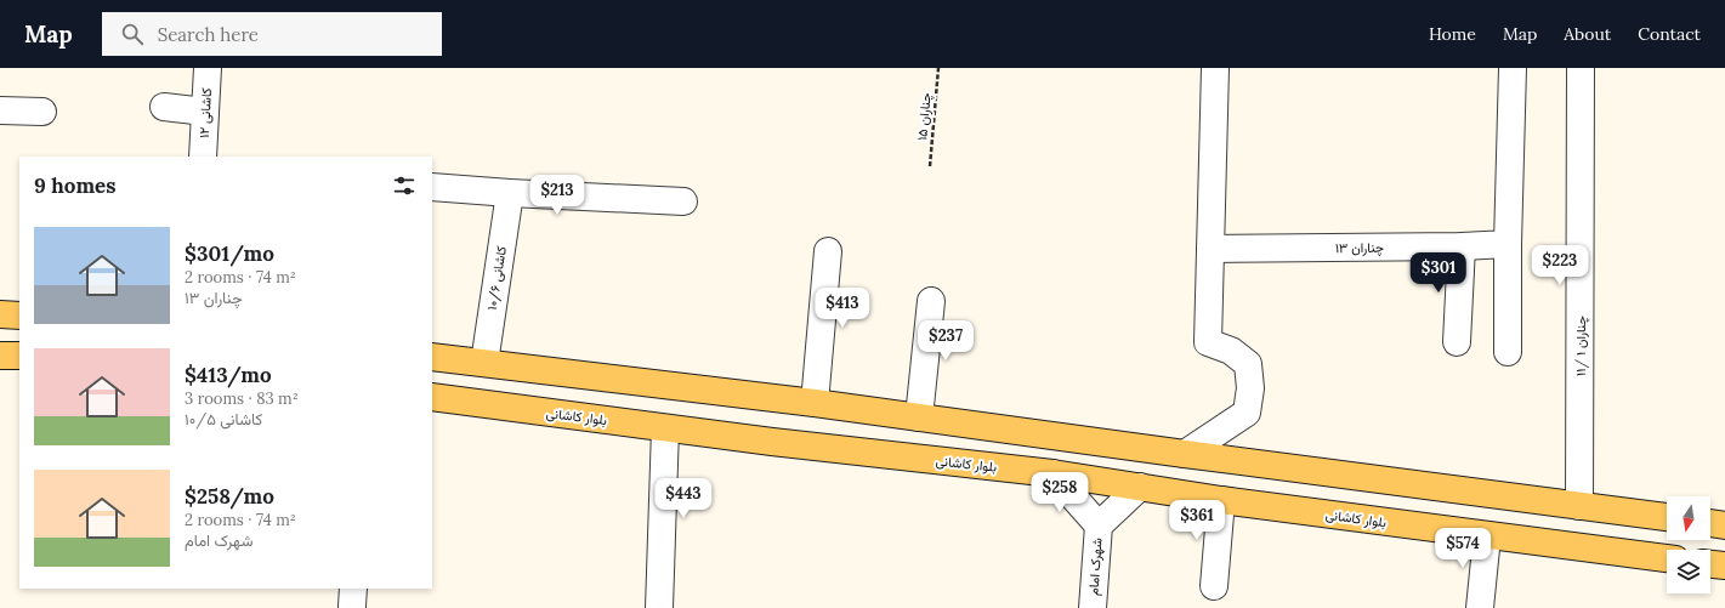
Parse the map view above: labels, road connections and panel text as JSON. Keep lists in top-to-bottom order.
{
  "streets": {
    "main road": ["بلوار کاشانی"],
    "street": [
      "کاشانی ۱۲",
      "چناران ۱۳",
      "۱۰/۶ کاشانی",
      "چناران ۱ /۱۱",
      "شهرک امام"
    ],
    "path": ["چناران ۱۵"]
  },
  "crossings": [
    ["بلوار کاشانی", "شهرک امام"]
  ],
  "north": "bottom",
  "page": {
    "header": "Map",
    "search": "Search here",
    "nav": [
      "Home",
      "Map",
      "About",
      "Contact"
    ],
    "heading": "9 homes",
    "price": [
      "$213",
      "$223",
      "$301",
      "$413",
      "$237",
      "$258",
      "$443",
      "$361",
      "$574"
    ],
    "list": [
      {
        "name": "$301/mo",
        "note": "2 rooms · 74 m² · چناران ۱۳"
      },
      {
        "name": "$413/mo",
        "note": "3 rooms · 83 m² · ۱۰/۵ کاشانی"
      },
      {
        "name": "$258/mo",
        "note": "2 rooms · 74 m² · شهرک امام"
      }
    ]
  }
}
